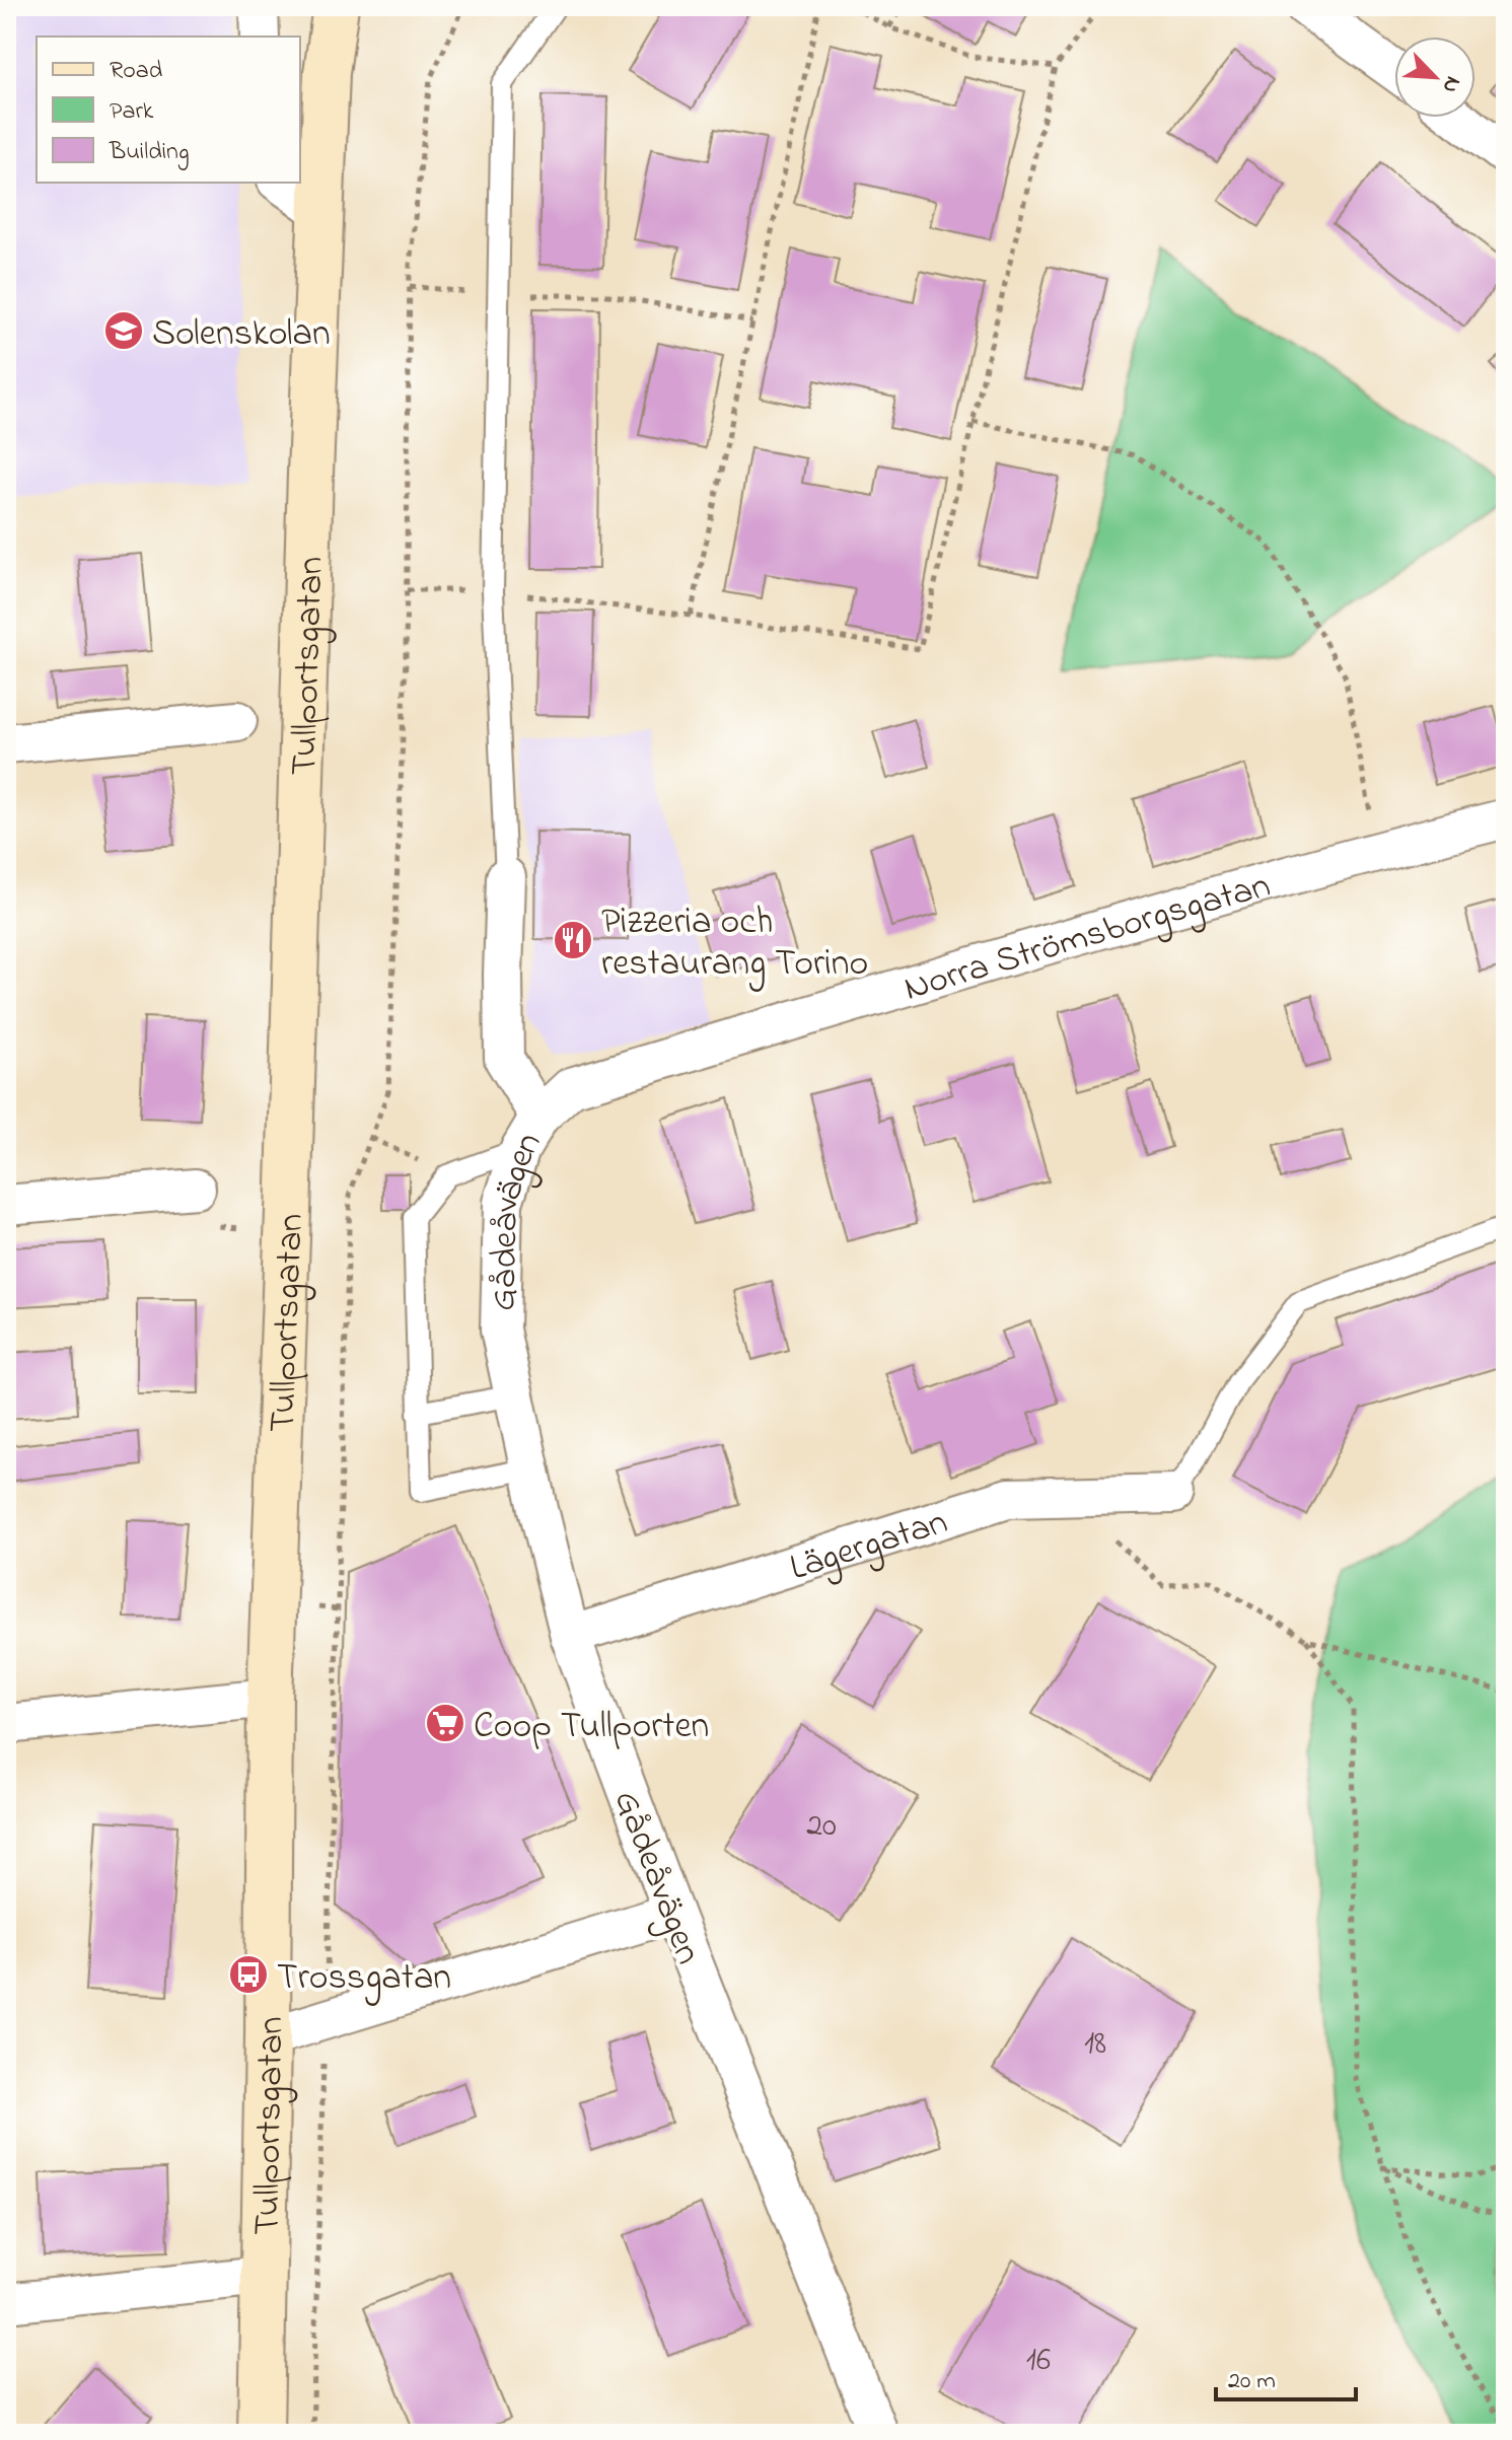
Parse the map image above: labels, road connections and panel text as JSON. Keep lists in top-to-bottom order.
{
  "streets": {
    "main road": ["Tullportsgatan"],
    "street": ["Norra Strömsborgsgatan", "Gådeåvägen", "Lägergatan"]
  },
  "crossings": [
    ["Norra Strömsborgsgatan", "Gådeåvägen"],
    ["Gådeåvägen", "Lägergatan"]
  ],
  "places": {
    "school or university": ["Solenskolan"],
    "restaurant": ["Pizzeria och restaurang Torino"],
    "supermarket": ["Coop Tullporten"],
    "bus stop": ["Trossgatan"]
  },
  "house_numbers": ["20", "18", "16"],
  "legend": ["Road", "Park", "Building"],
  "scale_bar": "20 m",
  "north": "bottom right"
}
